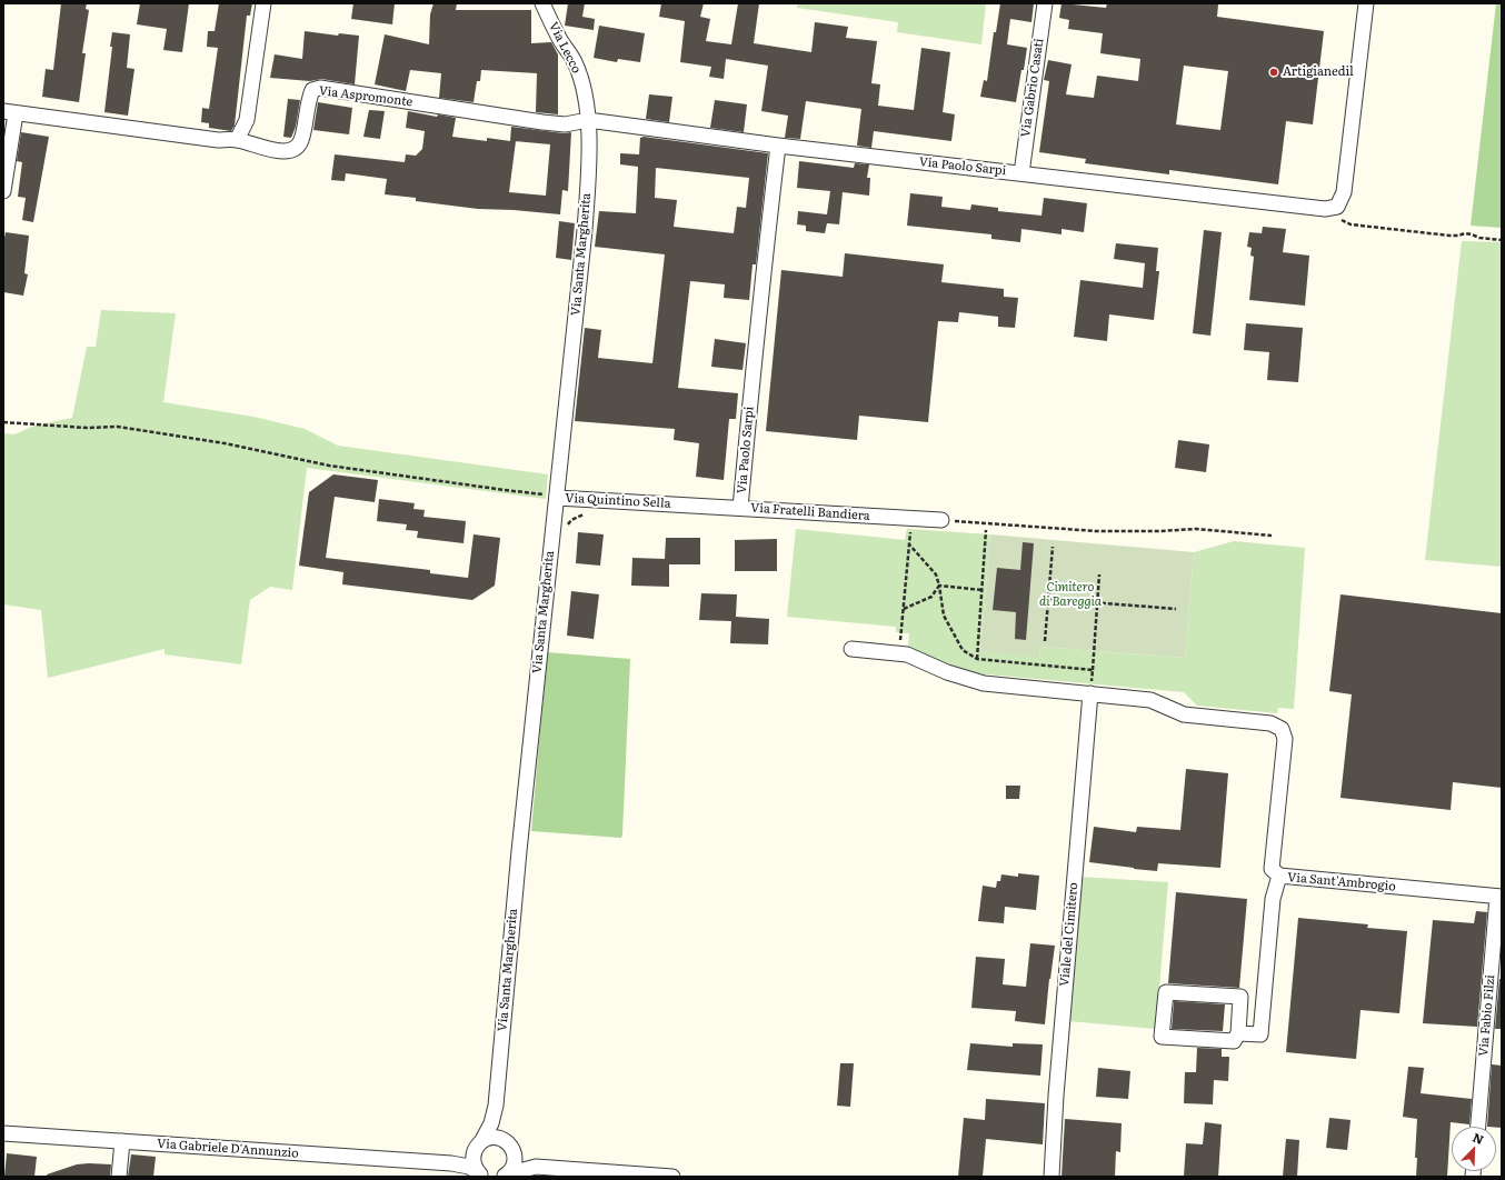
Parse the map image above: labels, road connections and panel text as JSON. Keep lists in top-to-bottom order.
{
  "streets": {
    "street": [
      "Via Lecco",
      "Via Gabrio Casati",
      "Via Aspromonte",
      "Via Paolo Sarpi",
      "Via Santa Margherita",
      "Via Quintino Sella",
      "Via Fratelli Bandiera",
      "Via Sant'Ambrogio",
      "Viale del Cimitero",
      "Via Fabio Filzi",
      "Via Gabriele D'Annunzio"
    ]
  },
  "crossings": [
    ["Via Lecco", "Via Aspromonte"],
    ["Via Lecco", "Via Paolo Sarpi"],
    ["Via Lecco", "Via Santa Margherita"],
    ["Via Gabrio Casati", "Via Paolo Sarpi"],
    ["Via Aspromonte", "Via Paolo Sarpi"],
    ["Via Aspromonte", "Via Santa Margherita"],
    ["Via Paolo Sarpi", "Via Santa Margherita"],
    ["Via Paolo Sarpi", "Via Fratelli Bandiera"],
    ["Via Santa Margherita", "Via Quintino Sella"],
    ["Via Santa Margherita", "Via Gabriele D'Annunzio"],
    ["Via Quintino Sella", "Via Fratelli Bandiera"],
    ["Via Sant'Ambrogio", "Viale del Cimitero"],
    ["Via Sant'Ambrogio", "Via Fabio Filzi"]
  ],
  "parks": ["Cimitero di Bareggia"],
  "places": ["Artigianedil"],
  "north": "top right"
}
